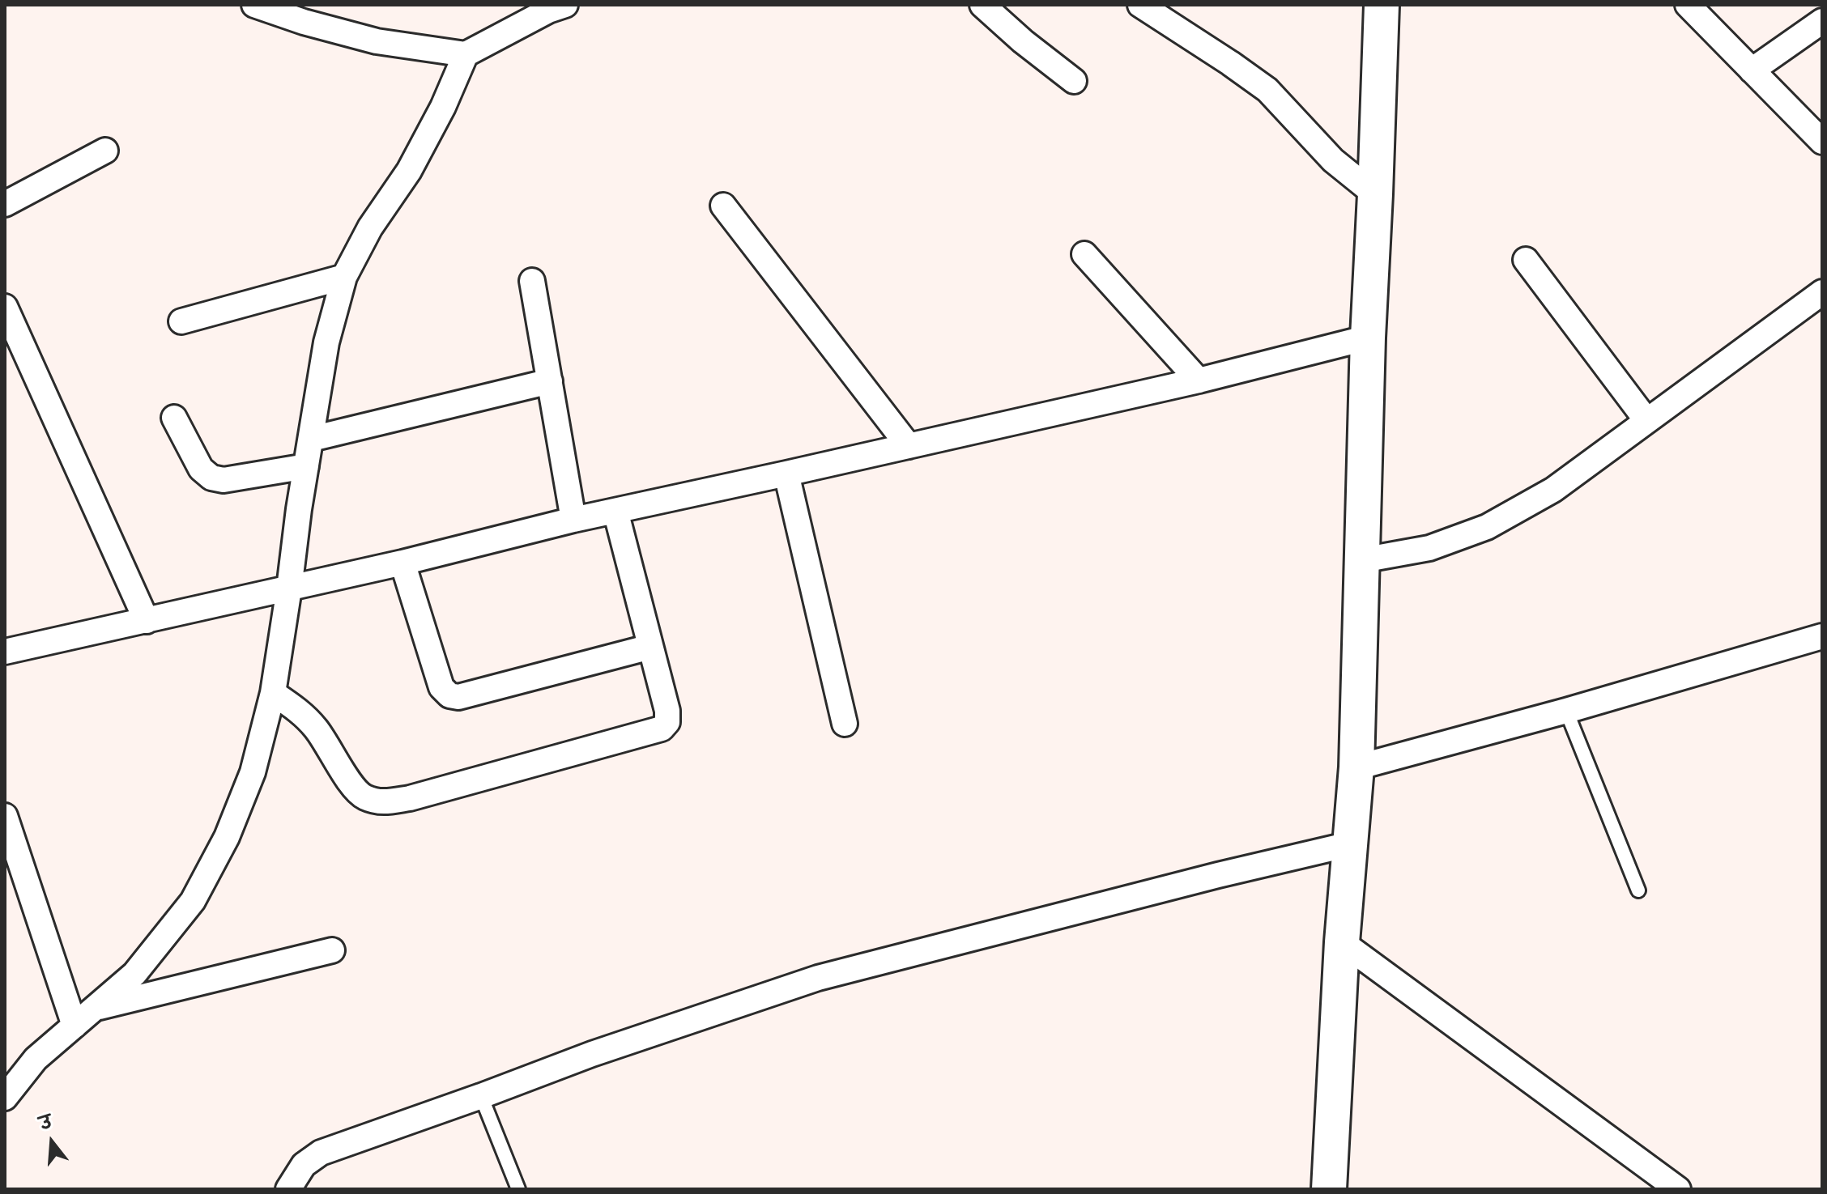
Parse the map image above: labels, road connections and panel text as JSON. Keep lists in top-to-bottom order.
{
  "north": "top"
}
